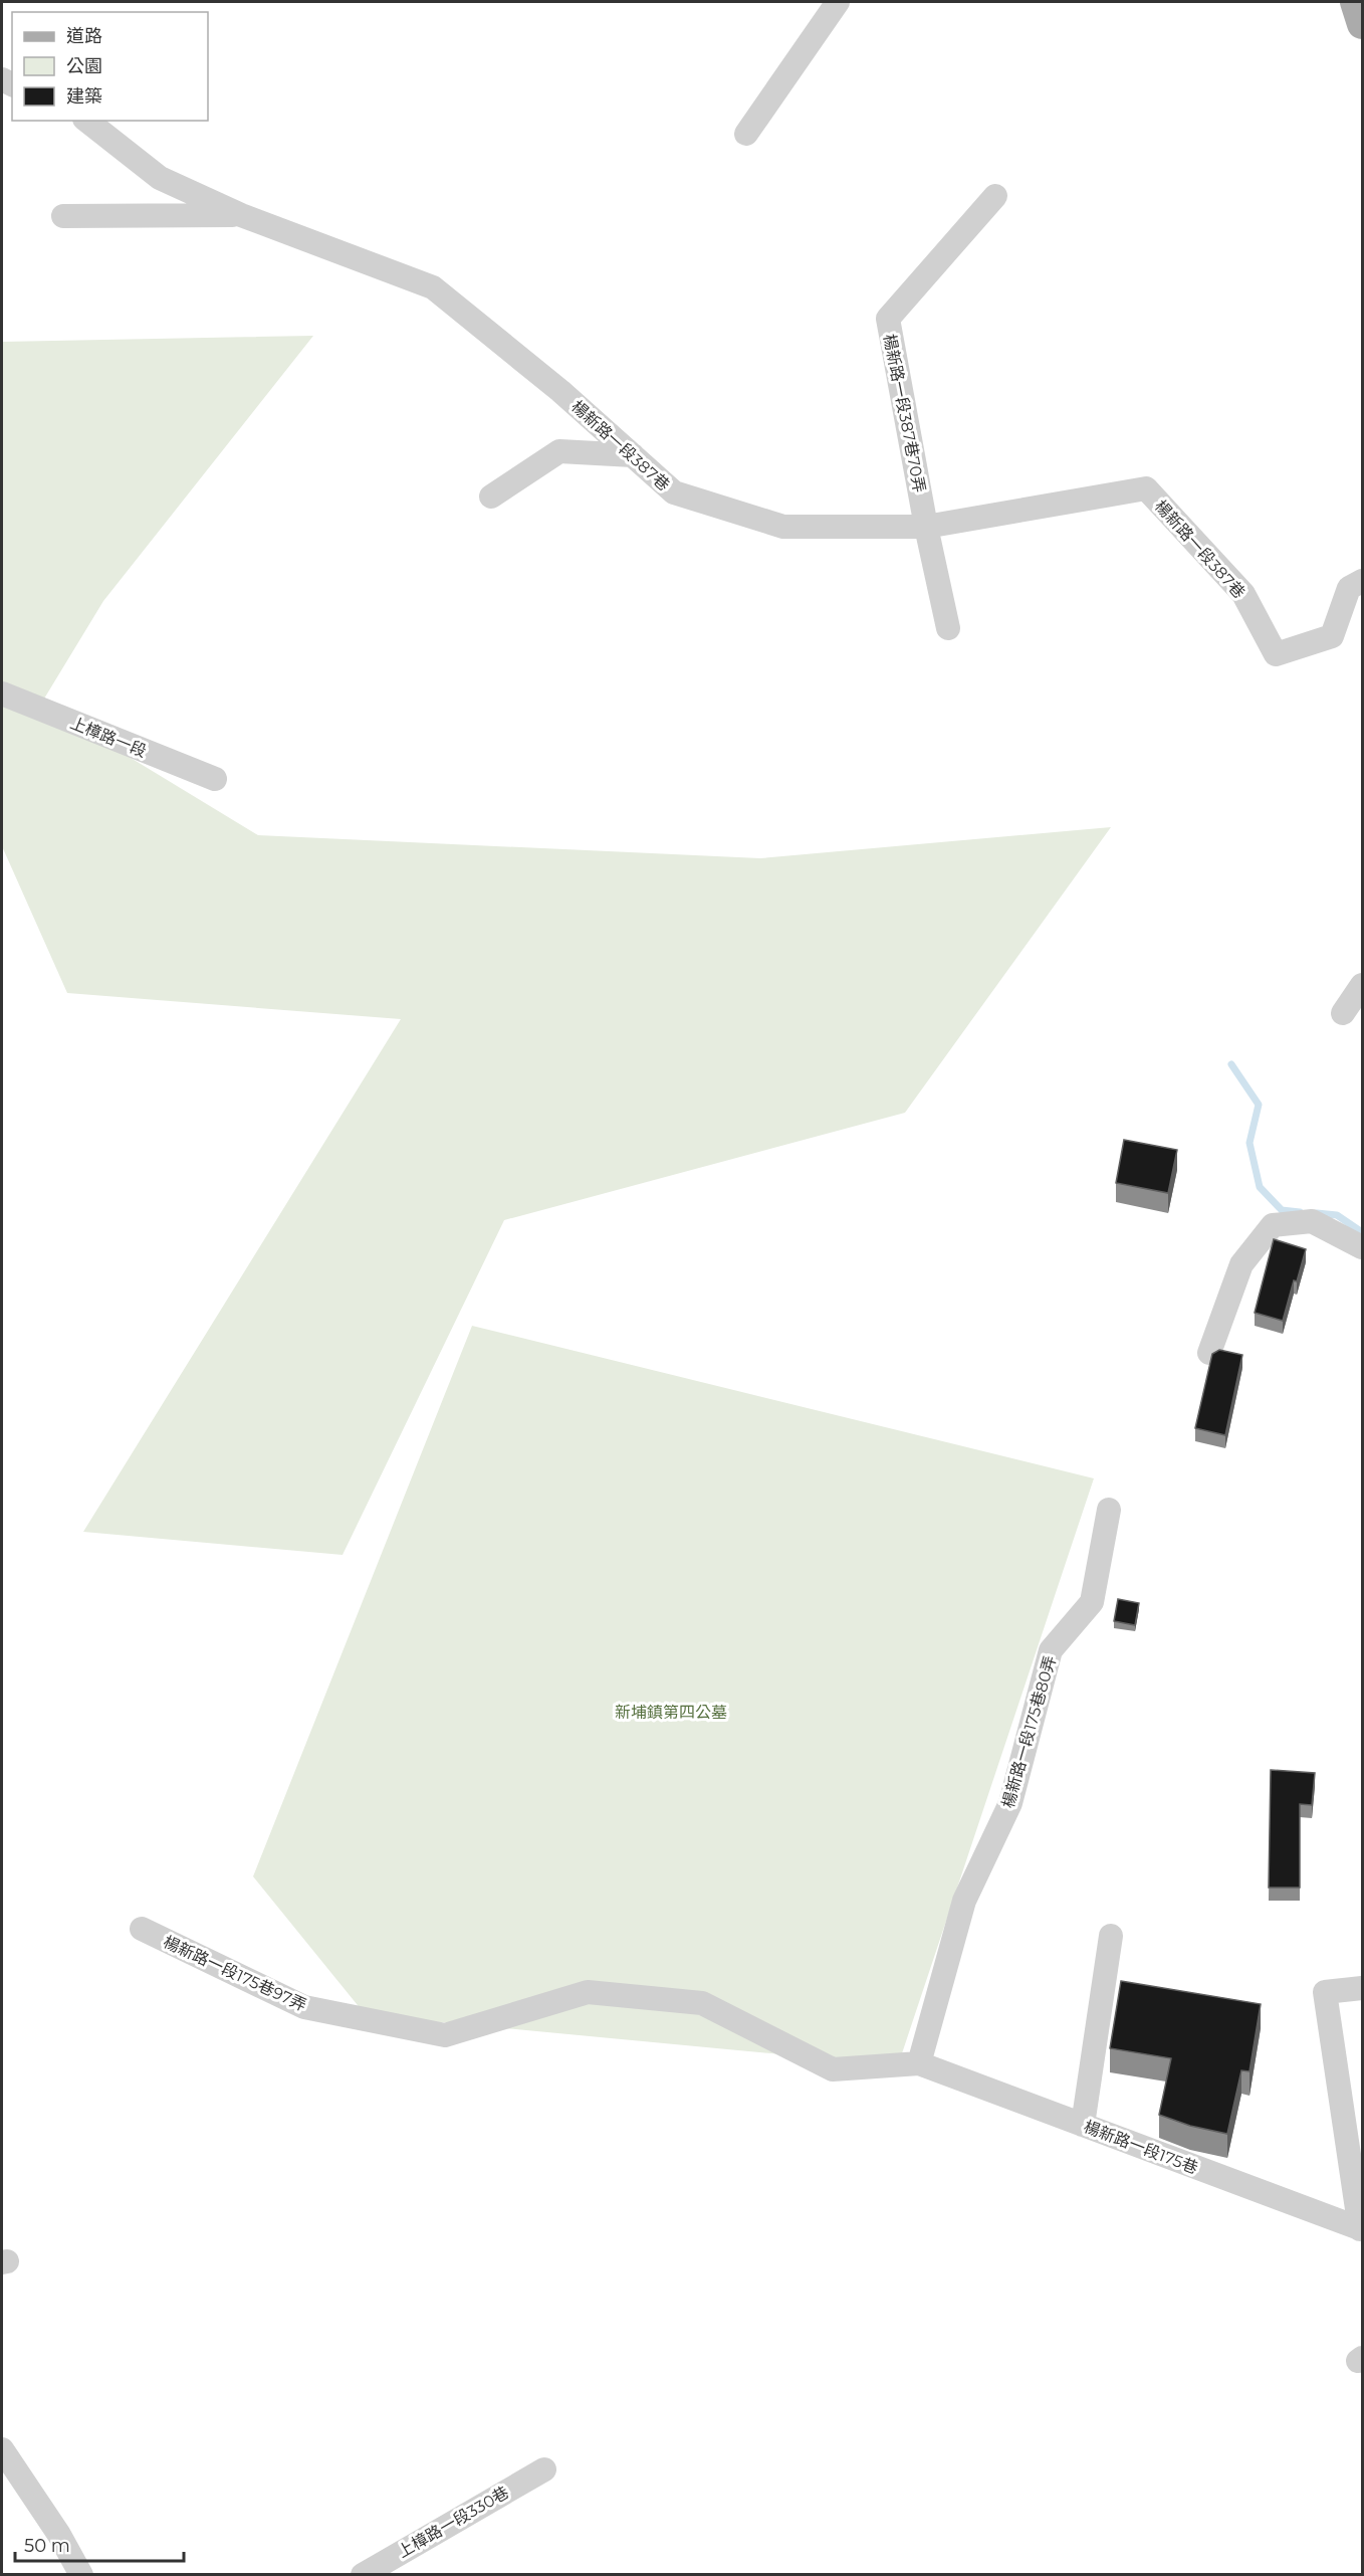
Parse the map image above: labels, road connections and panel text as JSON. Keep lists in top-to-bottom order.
{
  "streets": {
    "street": [
      "楊新路一段387巷70弄",
      "楊新路一段387巷",
      "上樟路一段",
      "楊新路一段175巷80弄",
      "楊新路一段175巷97弄",
      "楊新路一段175巷",
      "上樟路一段330巷"
    ]
  },
  "crossings": [
    ["楊新路一段387巷70弄", "楊新路一段387巷"],
    ["楊新路一段175巷80弄", "楊新路一段175巷97弄"],
    ["楊新路一段175巷80弄", "楊新路一段175巷"],
    ["楊新路一段175巷97弄", "楊新路一段175巷"]
  ],
  "parks": ["新埔鎮第四公墓"],
  "legend": ["道路", "公園", "建築"],
  "scale_bar": "50 m"
}
